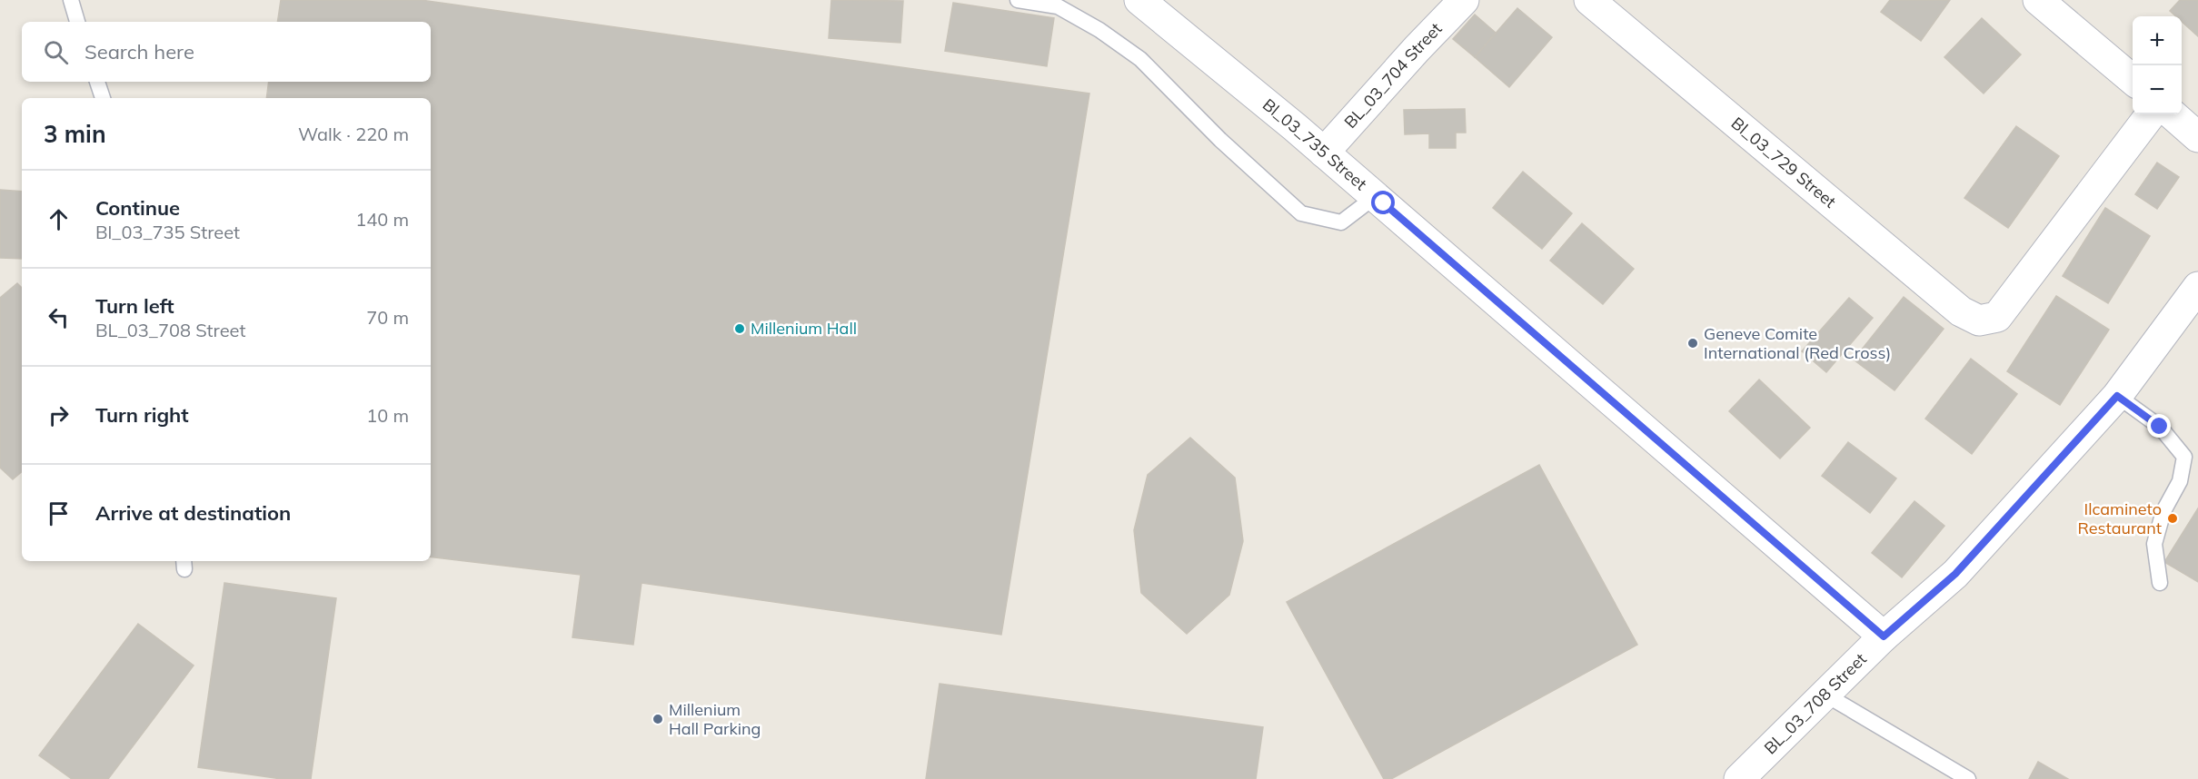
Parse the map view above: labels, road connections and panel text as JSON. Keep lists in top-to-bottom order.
{
  "streets": {
    "street": [
      "BL_03_704 Street",
      "Bl_03_735 Street",
      "Bl_03_729 Street",
      "BL_03_708 Street"
    ]
  },
  "crossings": [
    ["BL_03_704 Street", "Bl_03_735 Street"],
    ["Bl_03_735 Street", "BL_03_708 Street"]
  ],
  "places": [
    "Millenium Hall",
    "Geneve Comite International (Red Cross)",
    "Ilcamineto Restaurant",
    "Millenium Hall Parking"
  ],
  "page": {
    "map_buttons": ["+", "−"],
    "search": "Search here",
    "heading": ["3 min", "Walk · 220 m"],
    "list": [
      ["Continue", "Bl_03_735 Street", "140 m"],
      ["Turn left", "BL_03_708 Street", "70 m"],
      ["Turn right", "10 m"],
      "Arrive at destination"
    ]
  }
}
